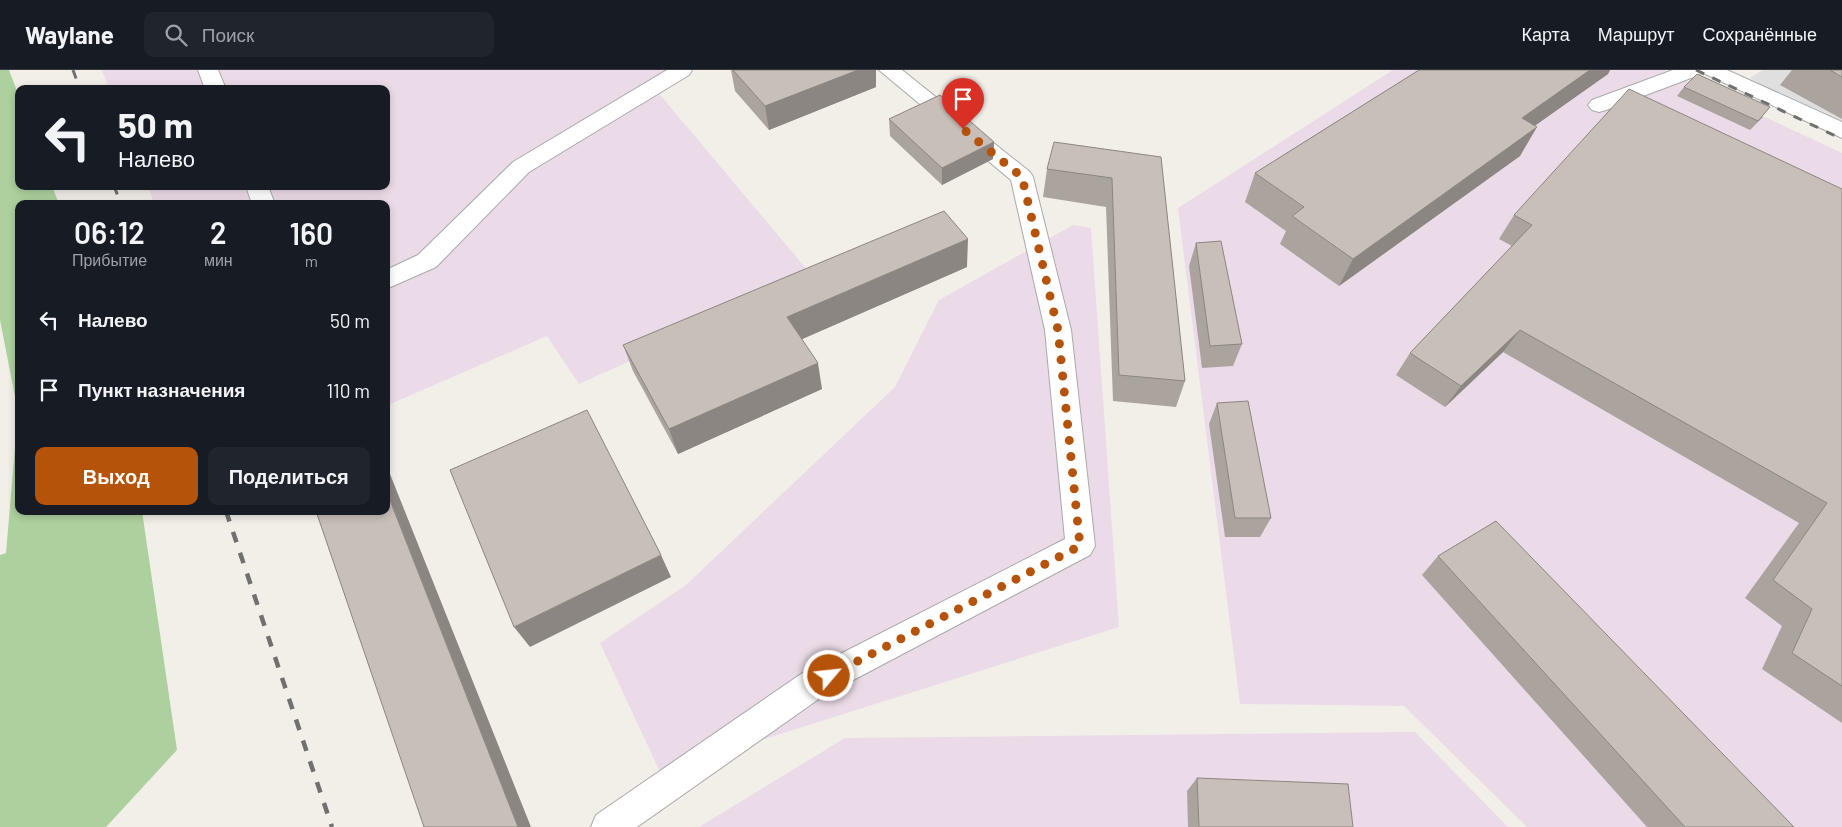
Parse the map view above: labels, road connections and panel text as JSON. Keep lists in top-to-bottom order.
{
  "page": {
    "header": "Waylane",
    "search": "Поиск",
    "nav": ["Карта", "Маршрут", "Сохранённые"],
    "turn": ["50 m", "Налево"],
    "eta": [
      "06:12",
      "Прибытие",
      "2",
      "мин",
      "160",
      "m"
    ],
    "list": [
      {
        "name": "Налево",
        "value": "50 m"
      },
      {
        "name": "Пункт назначения",
        "value": "110 m"
      }
    ],
    "buttons": ["Выход", "Поделиться"]
  }
}
